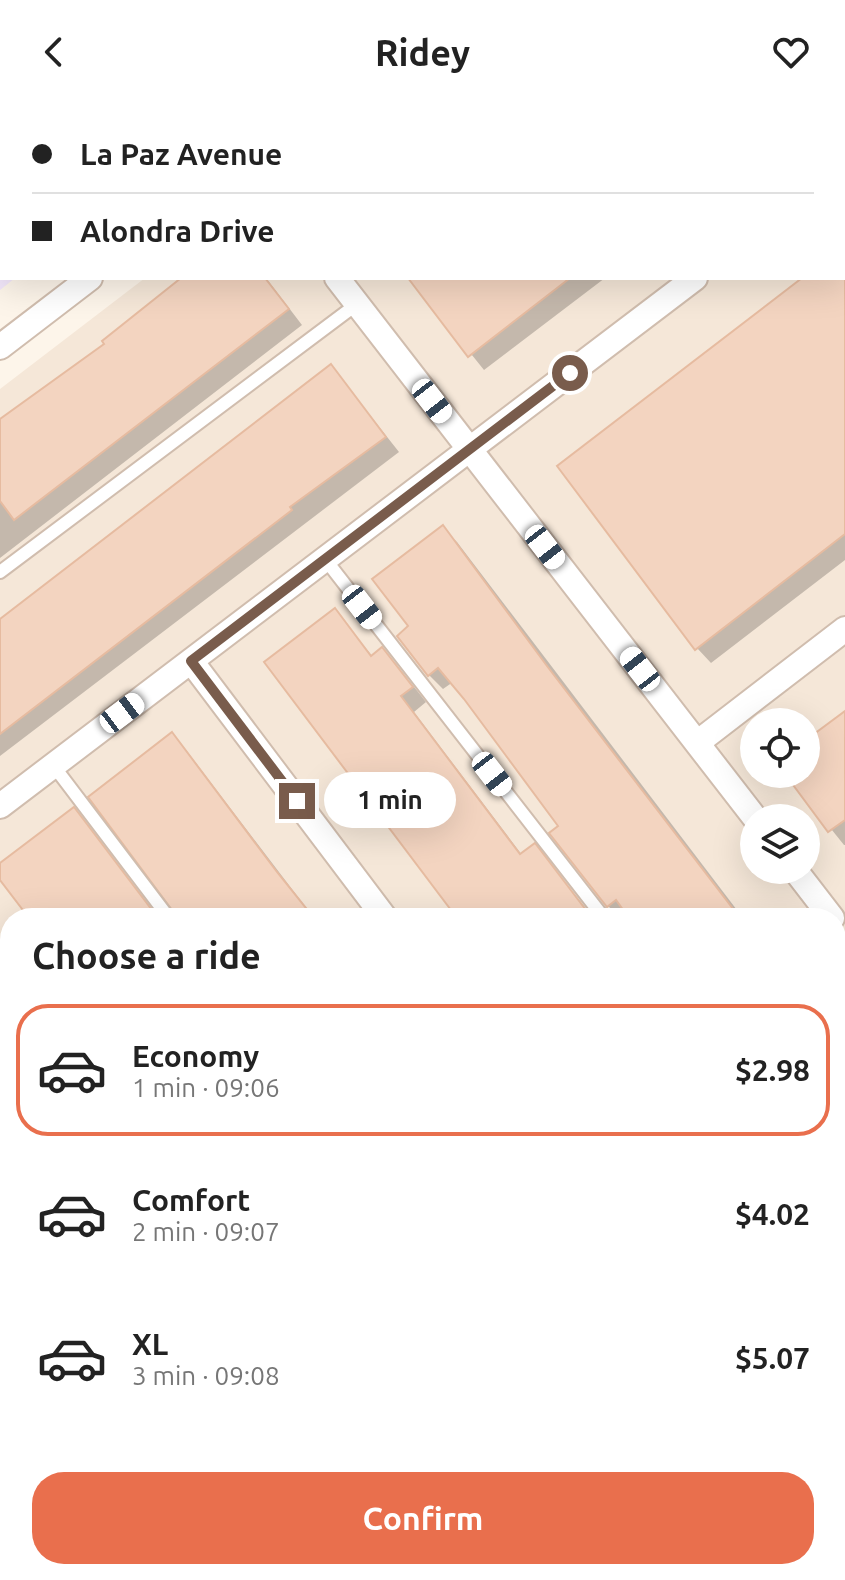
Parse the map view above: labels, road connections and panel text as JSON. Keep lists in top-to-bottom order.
{
  "page": {
    "header": "Ridey",
    "banner": ["La Paz Avenue", "Alondra Drive"],
    "bubble": "1 min",
    "heading": "Choose a ride",
    "list": [
      {
        "name": "Economy",
        "note": "1 min · 09:06",
        "value": "$2.98"
      },
      {
        "name": "Comfort",
        "note": "2 min · 09:07",
        "value": "$4.02"
      },
      {
        "name": "XL",
        "note": "3 min · 09:08",
        "value": "$5.07"
      }
    ],
    "buttons": "Confirm"
  }
}
